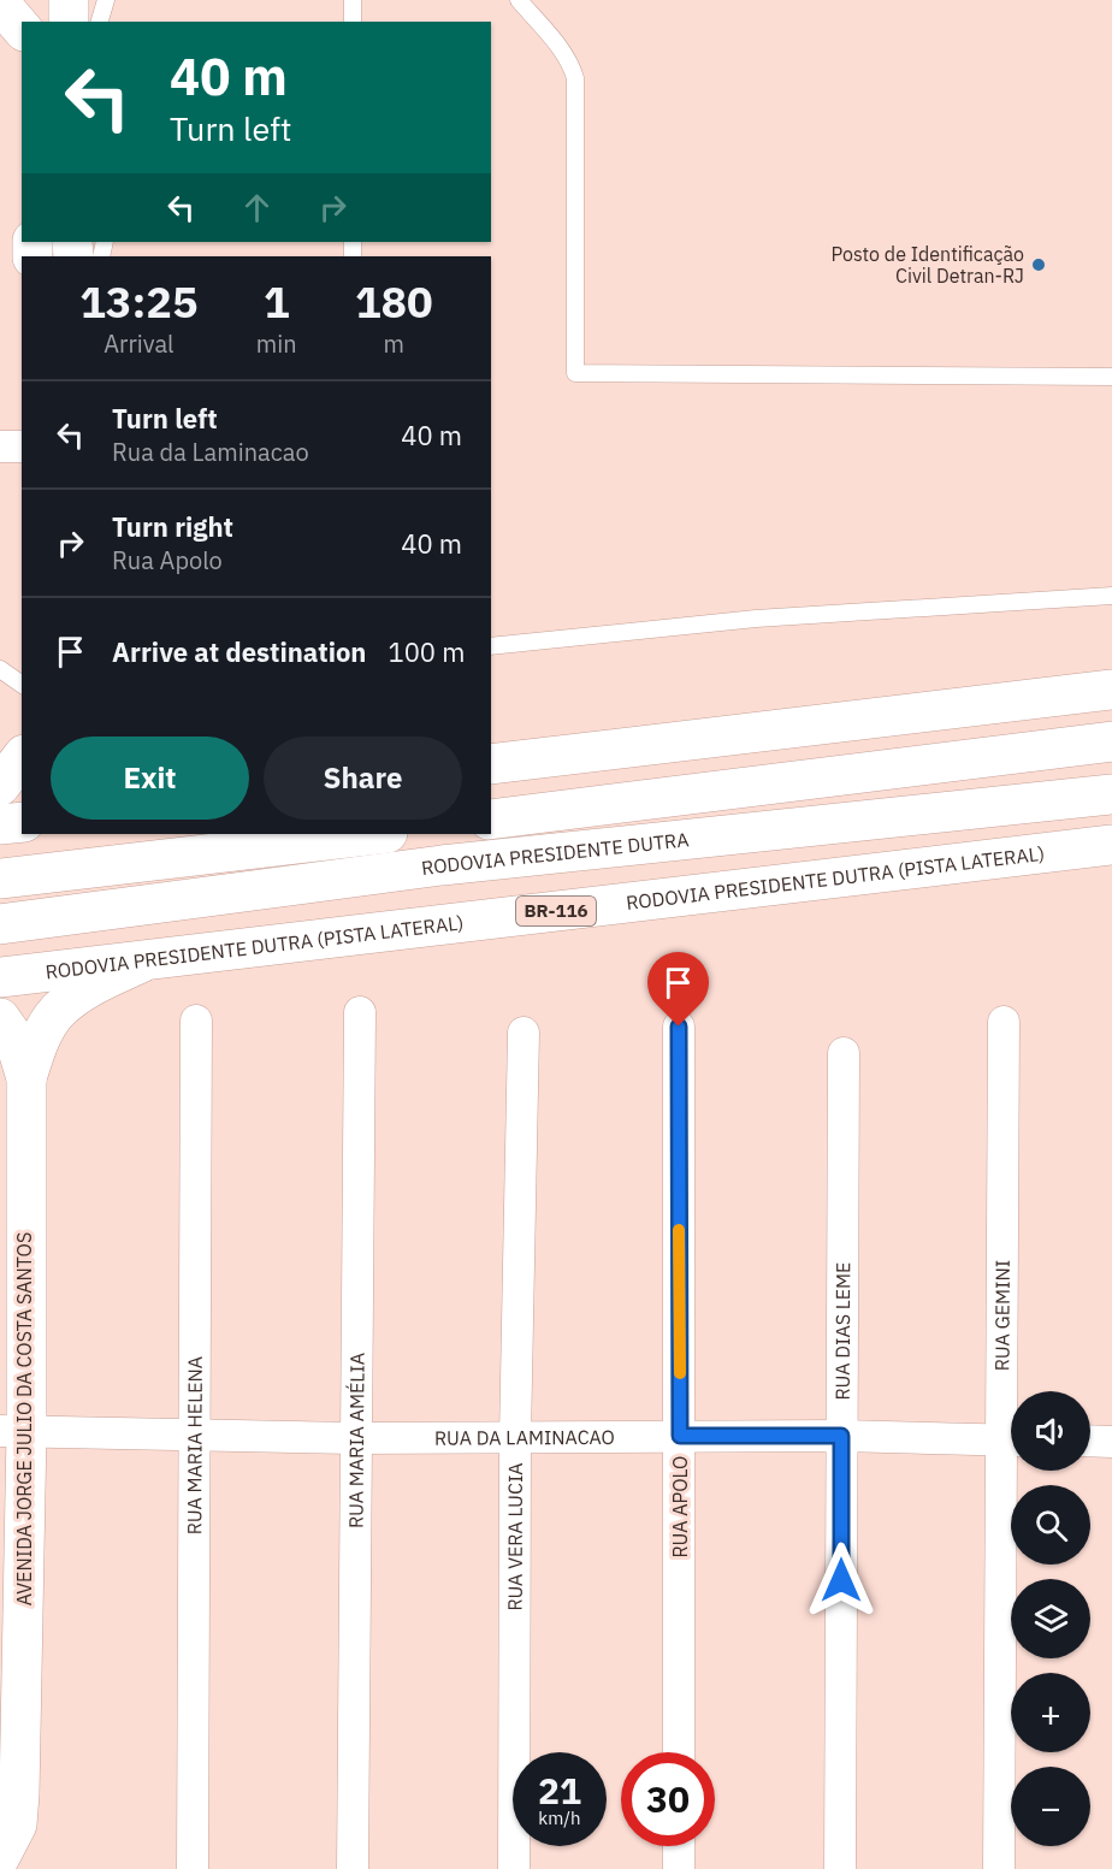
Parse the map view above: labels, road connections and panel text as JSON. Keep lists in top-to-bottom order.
{
  "streets": {
    "main road": [
      "RODOVIA PRESIDENTE DUTRA",
      "RODOVIA PRESIDENTE DUTRA (PISTA LATERAL)",
      "BR-116",
      "AVENIDA JORGE JULIO DA COSTA SANTOS"
    ],
    "street": [
      "RUA GEMINI",
      "RUA DIAS LEME",
      "RUA DA LAMINACAO",
      "RUA MARIA AMÉLIA",
      "RUA MARIA HELENA",
      "RUA APOLO",
      "RUA VERA LUCIA"
    ]
  },
  "crossings": [
    ["RUA DIAS LEME", "RUA DA LAMINACAO"],
    ["AVENIDA JORGE JULIO DA COSTA SANTOS", "RUA DA LAMINACAO"],
    ["RUA DA LAMINACAO", "RUA MARIA AMÉLIA"],
    ["RUA DA LAMINACAO", "RUA MARIA HELENA"],
    ["RUA DA LAMINACAO", "RUA APOLO"],
    ["RUA DA LAMINACAO", "RUA VERA LUCIA"]
  ],
  "places": ["Posto de Identificação Civil Detran-RJ"],
  "page": {
    "turn": ["40 m", "Turn left"],
    "eta": [
      "13:25",
      "Arrival",
      "1",
      "min",
      "180",
      "m"
    ],
    "list": [
      {
        "name": "Turn left",
        "note": "Rua da Laminacao",
        "value": "40 m"
      },
      {
        "name": "Turn right",
        "note": "Rua Apolo",
        "value": "40 m"
      },
      {
        "name": "Arrive at destination",
        "value": "100 m"
      }
    ],
    "buttons": ["Exit", "Share"],
    "map_buttons": ["+", "−"],
    "speed": "21 km/h",
    "limit": "30"
  }
}
